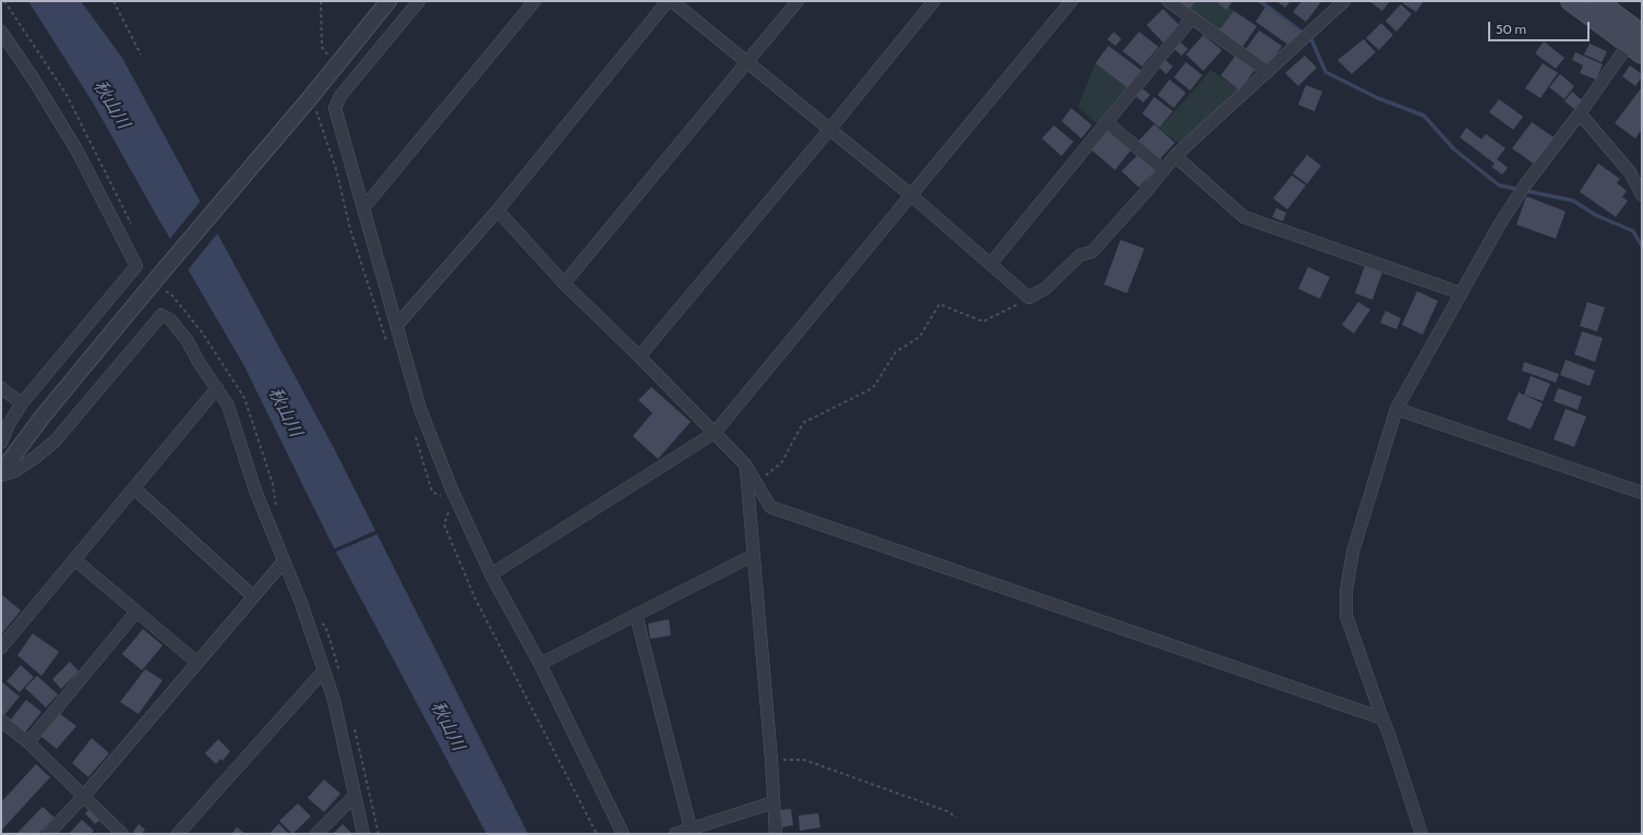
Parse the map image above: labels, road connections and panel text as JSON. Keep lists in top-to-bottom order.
{
  "water": ["秋山川"],
  "scale_bar": "50 m"
}
